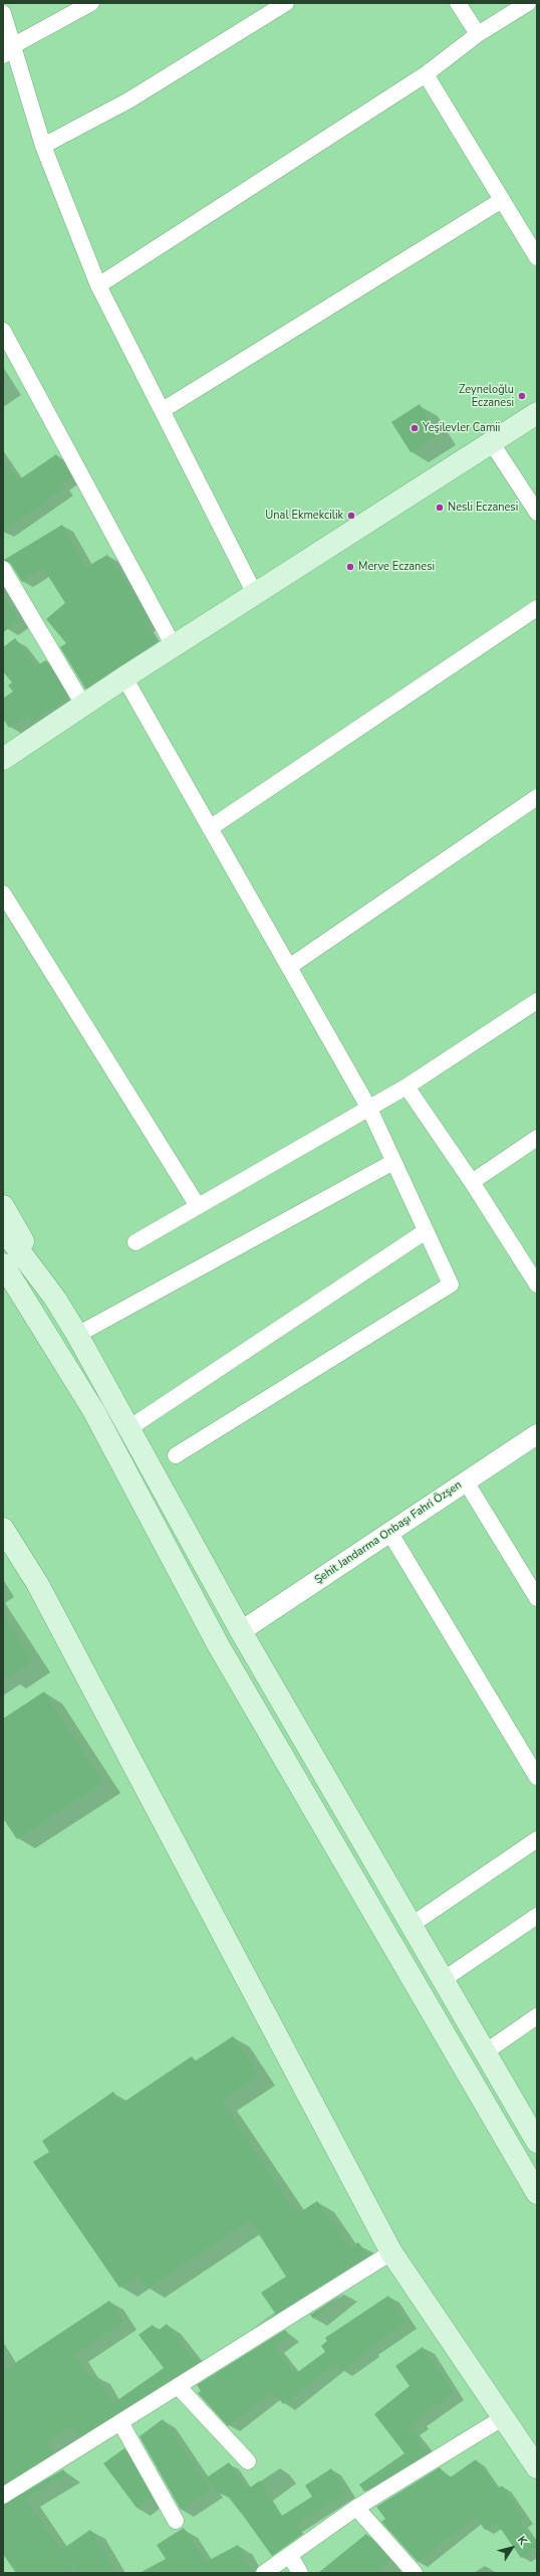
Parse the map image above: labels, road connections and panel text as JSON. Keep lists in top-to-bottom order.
{
  "streets": {
    "street": ["Şehit Jandarma Onbaşı Fahri Özşen"]
  },
  "places": [
    "Zeyneloğlu Eczanesi",
    "Yeşilevler Camii",
    "Nesli Eczanesi",
    "Unal Ekmekcilik",
    "Merve Eczanesi"
  ],
  "north": "top right"
}
